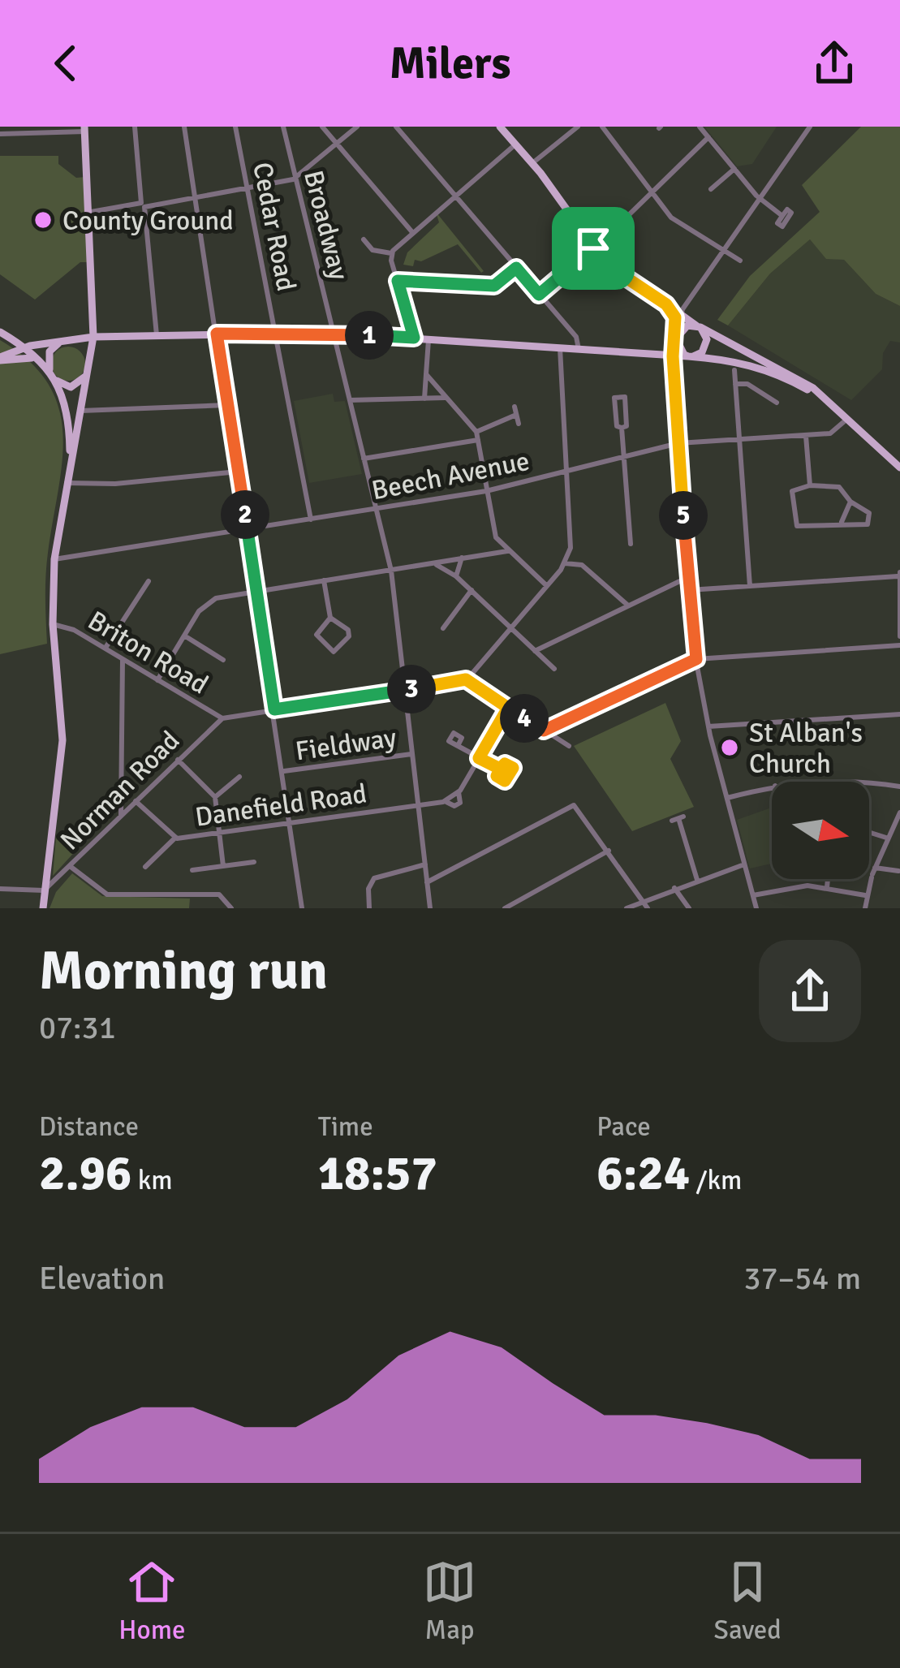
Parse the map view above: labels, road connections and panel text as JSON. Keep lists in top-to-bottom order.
{
  "streets": {
    "street": [
      "Broadway",
      "Cedar Road",
      "Beech Avenue",
      "Briton Road",
      "Fieldway",
      "Norman Road",
      "Danefield Road"
    ]
  },
  "crossings": [
    ["Broadway", "Beech Avenue"],
    ["Broadway", "Fieldway"],
    ["Broadway", "Danefield Road"],
    ["Cedar Road", "Beech Avenue"],
    ["Briton Road", "Norman Road"],
    ["Norman Road", "Danefield Road"]
  ],
  "places": ["County Ground", "St Alban's Church"],
  "north": "right",
  "page": {
    "header": "Milers",
    "pins": [
      "1",
      "2",
      "5",
      "3",
      "4"
    ],
    "heading": ["Morning run", "07:31"],
    "stats": [
      ["Distance", "2.96 km"],
      ["Time", "18:57"],
      ["Pace", "6:24 /km"]
    ],
    "chart": ["Elevation", "37–54 m"],
    "tabs": ["Home", "Map", "Saved"]
  }
}
